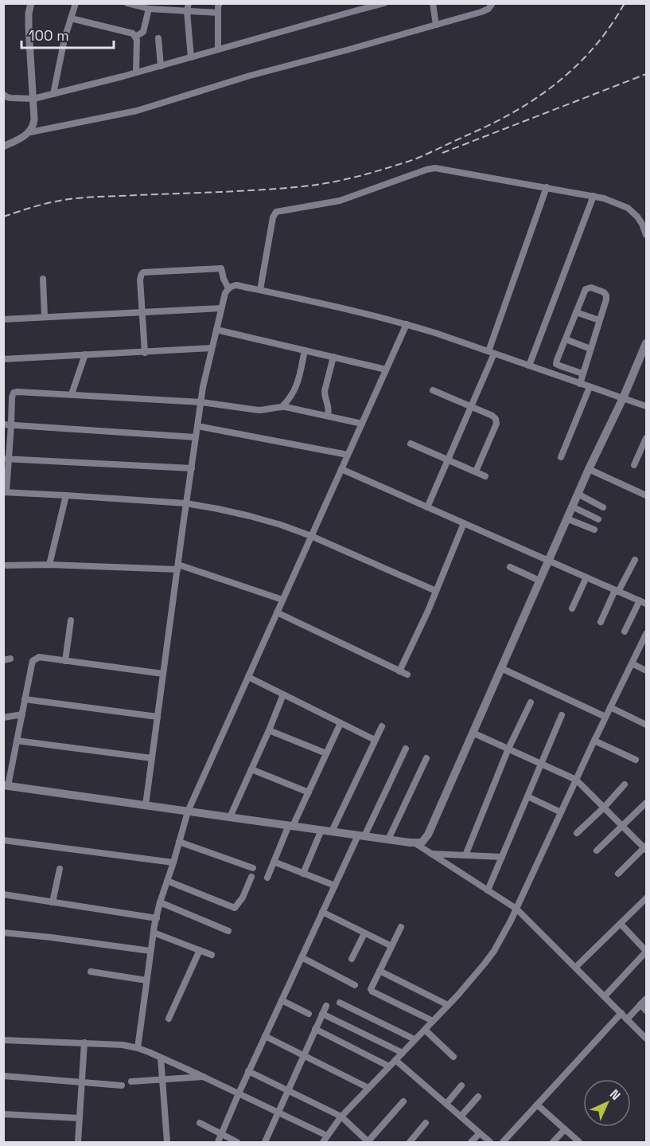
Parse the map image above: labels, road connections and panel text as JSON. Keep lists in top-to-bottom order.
{
  "scale_bar": "100 m",
  "north": "top right"
}
